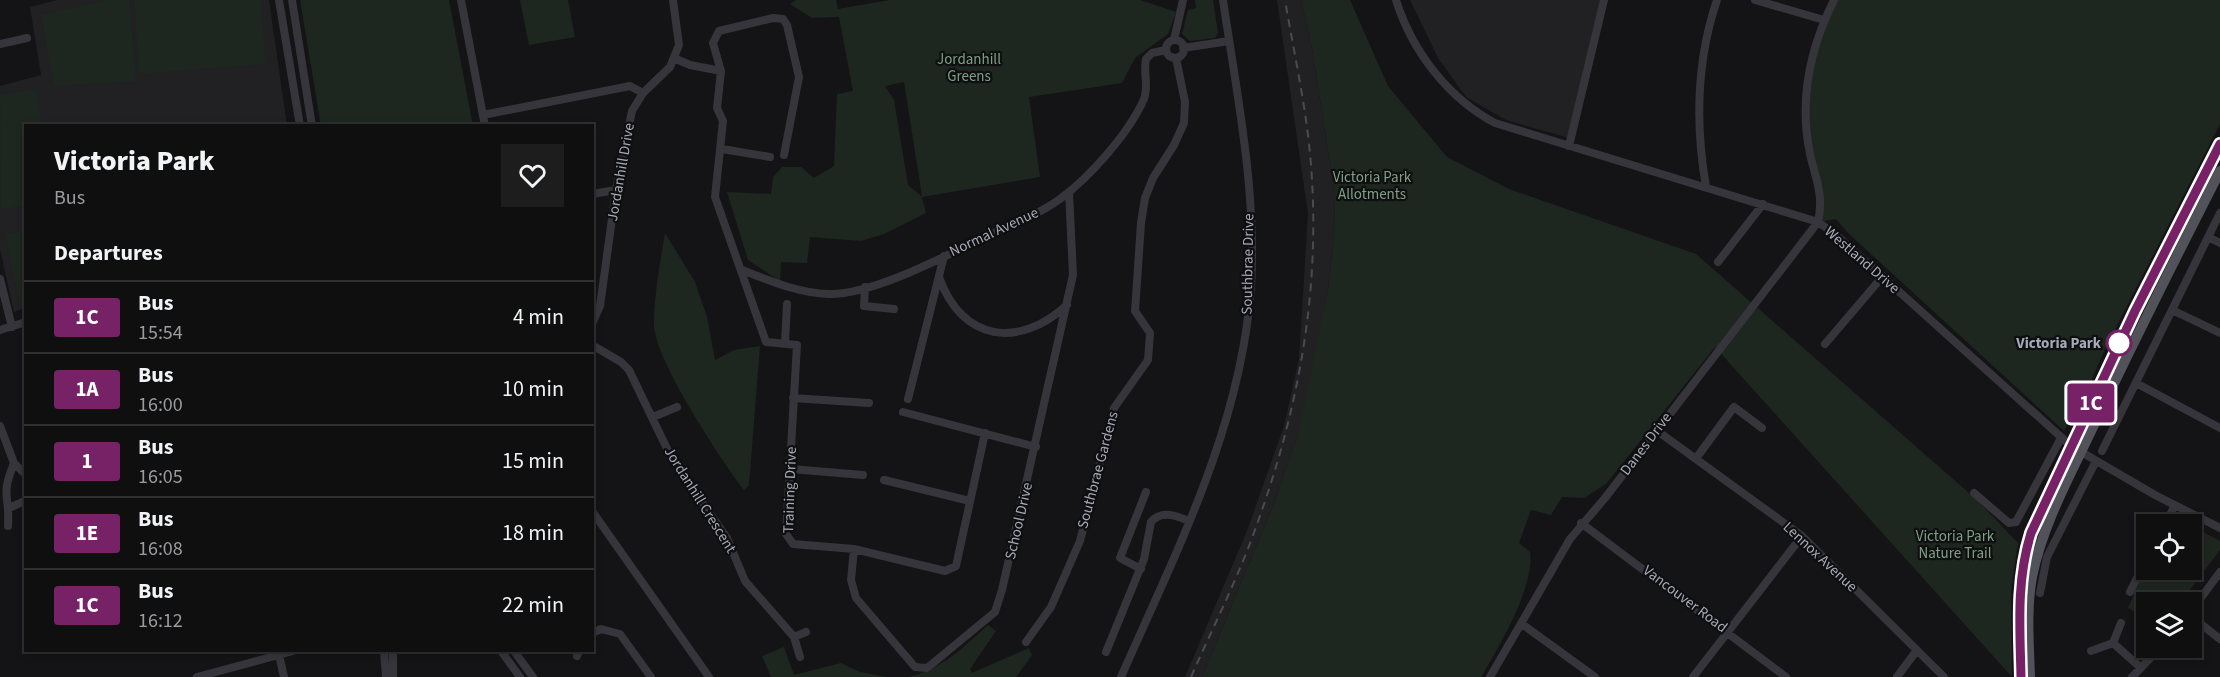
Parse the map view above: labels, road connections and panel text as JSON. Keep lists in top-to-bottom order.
{
  "streets": {
    "street": [
      "Jordanhill Drive",
      "Normal Avenue",
      "Westland Drive",
      "Southbrae Drive",
      "Danes Drive",
      "Southbrae Gardens",
      "Training Drive",
      "Jordanhill Crescent",
      "School Drive",
      "Lennox Avenue",
      "Vancouver Road"
    ]
  },
  "crossings": [
    ["Normal Avenue", "Southbrae Gardens"],
    ["Normal Avenue", "School Drive"],
    ["Westland Drive", "Danes Drive"],
    ["Danes Drive", "Lennox Avenue"],
    ["Danes Drive", "Vancouver Road"],
    ["Training Drive", "School Drive"]
  ],
  "parks": ["Jordanhill Greens", "Victoria Park Allotments", "Victoria Park Nature Trail"],
  "places": ["Victoria Park"],
  "lines": ["bus line 1C"],
  "page": {
    "on_map": "1C",
    "heading": [
      ["Victoria Park", "Bus"],
      "Departures"
    ],
    "list": [
      {
        "mark": "1C",
        "name": "Bus",
        "note": "15:54",
        "value": "4 min"
      },
      {
        "mark": "1A",
        "name": "Bus",
        "note": "16:00",
        "value": "10 min"
      },
      {
        "mark": "1",
        "name": "Bus",
        "note": "16:05",
        "value": "15 min"
      },
      {
        "mark": "1E",
        "name": "Bus",
        "note": "16:08",
        "value": "18 min"
      },
      {
        "mark": "1C",
        "name": "Bus",
        "note": "16:12",
        "value": "22 min"
      }
    ]
  }
}
